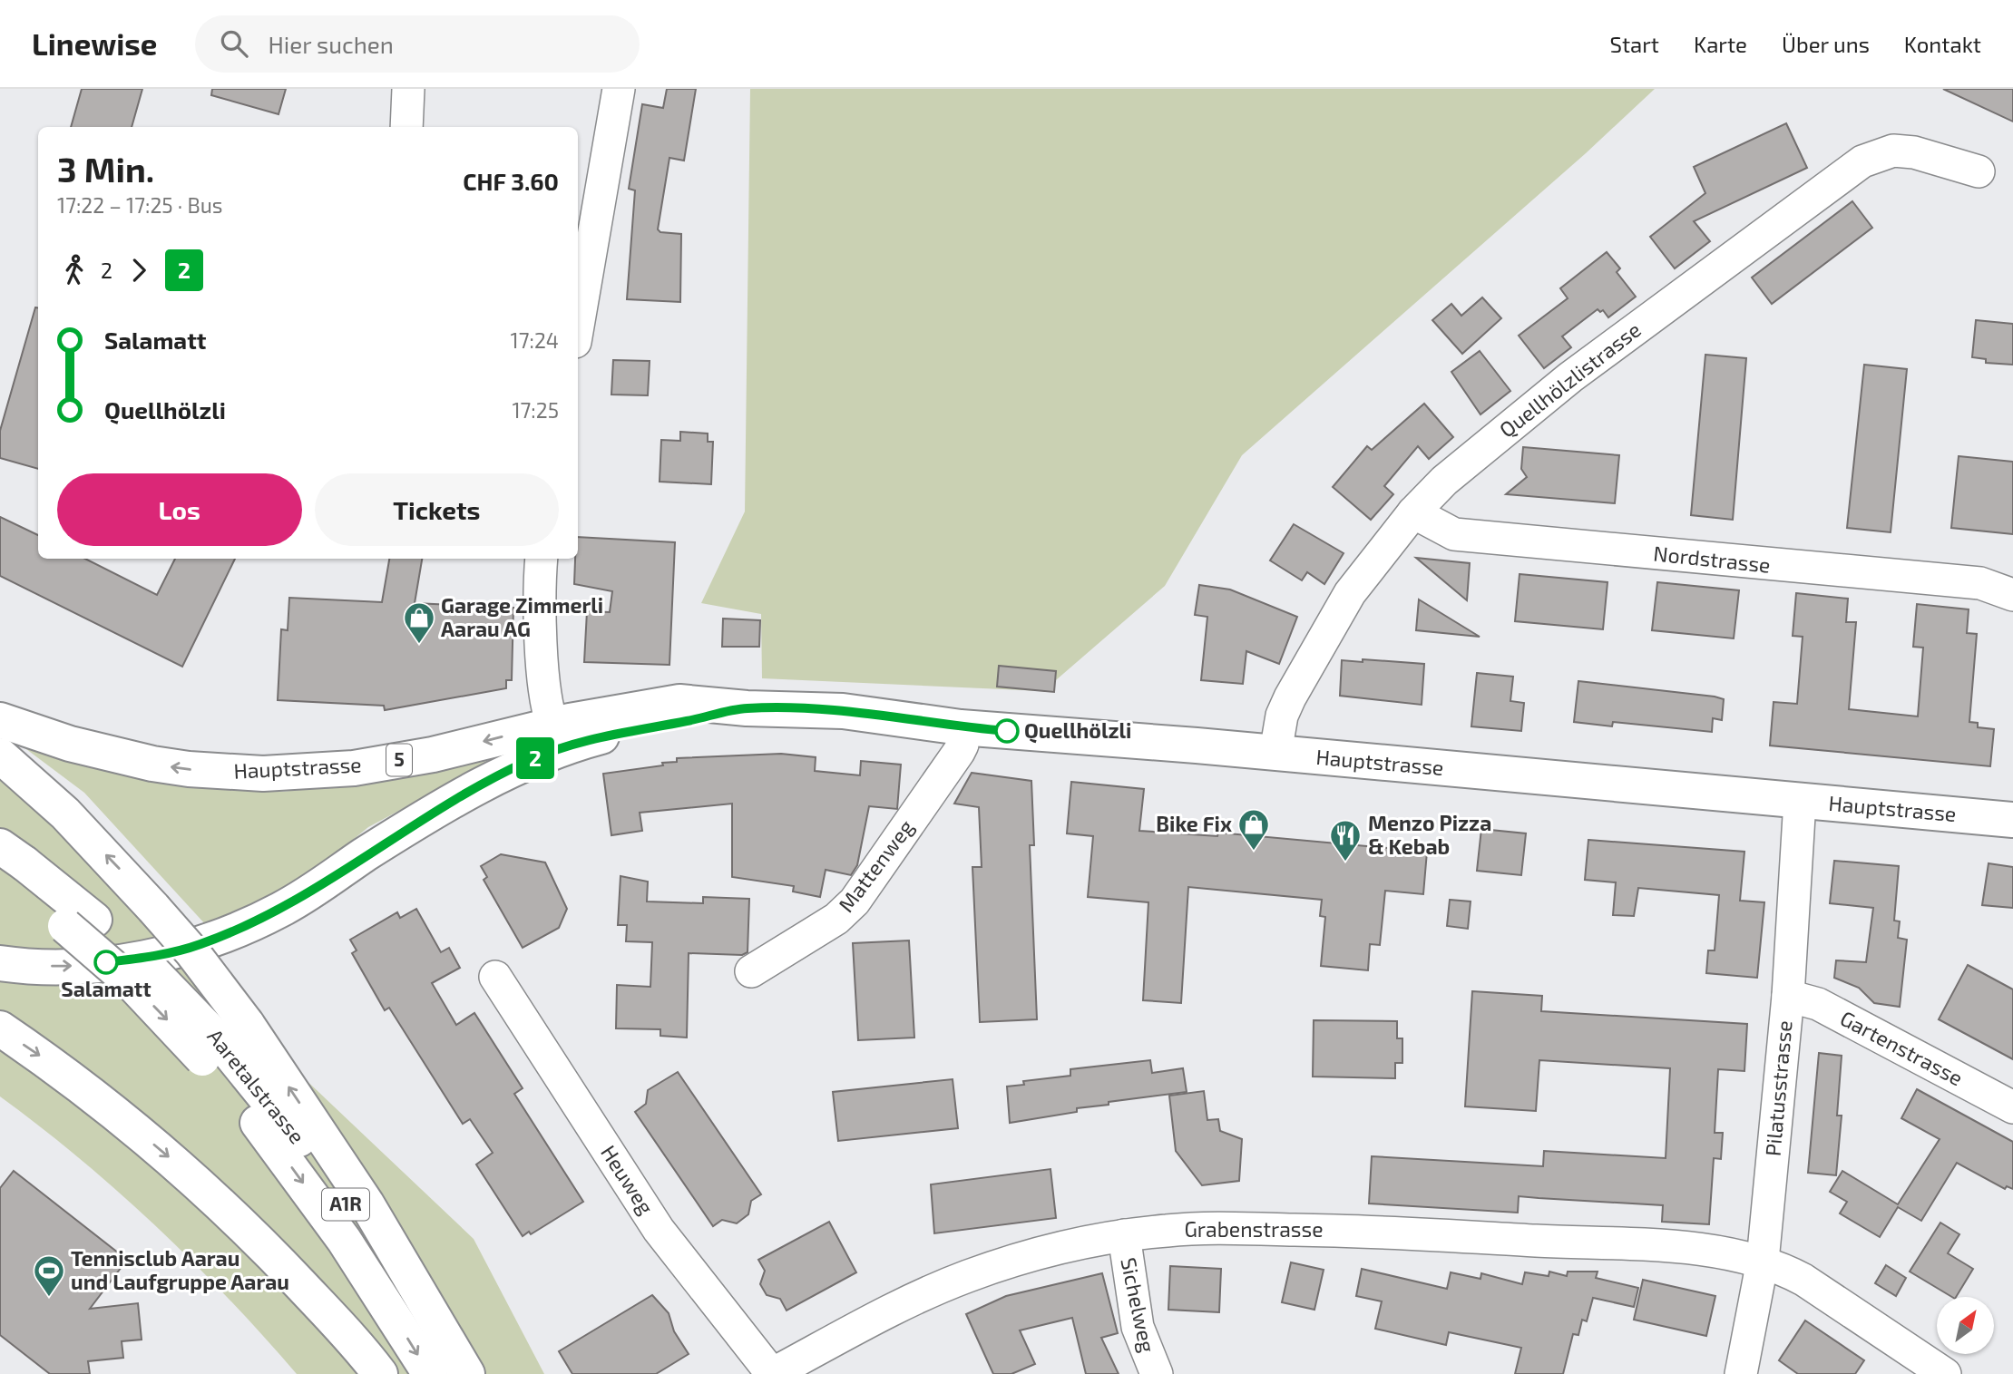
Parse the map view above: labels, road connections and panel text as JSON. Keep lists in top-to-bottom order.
{
  "streets": {
    "main road": [
      "5",
      "Hauptstrasse",
      "Aaretalstrasse",
      "A1R"
    ],
    "street": [
      "Quellhölzlistrasse",
      "Nordstrasse",
      "Mattenweg",
      "Gartenstrasse",
      "Pilatusstrasse",
      "Heuweg",
      "Grabenstrasse",
      "Sichelweg"
    ]
  },
  "crossings": [
    ["Quellhölzlistrasse", "Nordstrasse"],
    ["Quellhölzlistrasse", "Hauptstrasse"],
    ["Hauptstrasse", "Mattenweg"],
    ["Hauptstrasse", "Pilatusstrasse"],
    ["Gartenstrasse", "Pilatusstrasse"],
    ["Pilatusstrasse", "Grabenstrasse"],
    ["Heuweg", "Grabenstrasse"],
    ["Grabenstrasse", "Sichelweg"]
  ],
  "places": {
    "shop": ["Garage Zimmerli Aarau AG", "Bike Fix"],
    "other": ["Quellhölzli", "Salamatt"],
    "restaurant": ["Menzo Pizza & Kebab"],
    "sports": ["Tennisclub Aarau und Laufgruppe Aarau"]
  },
  "lines": ["bus line 2"],
  "north": "top right",
  "page": {
    "header": "Linewise",
    "search": "Hier suchen",
    "nav": [
      "Start",
      "Karte",
      "Über uns",
      "Kontakt"
    ],
    "on_map": "2",
    "heading": ["3 Min.", "17:22 – 17:25 · Bus", "CHF 3.60"],
    "legs": ["2", "2"],
    "list": [
      {
        "name": "Salamatt",
        "value": "17:24"
      },
      {
        "name": "Quellhölzli",
        "value": "17:25"
      }
    ],
    "buttons": ["Los", "Tickets"]
  }
}
